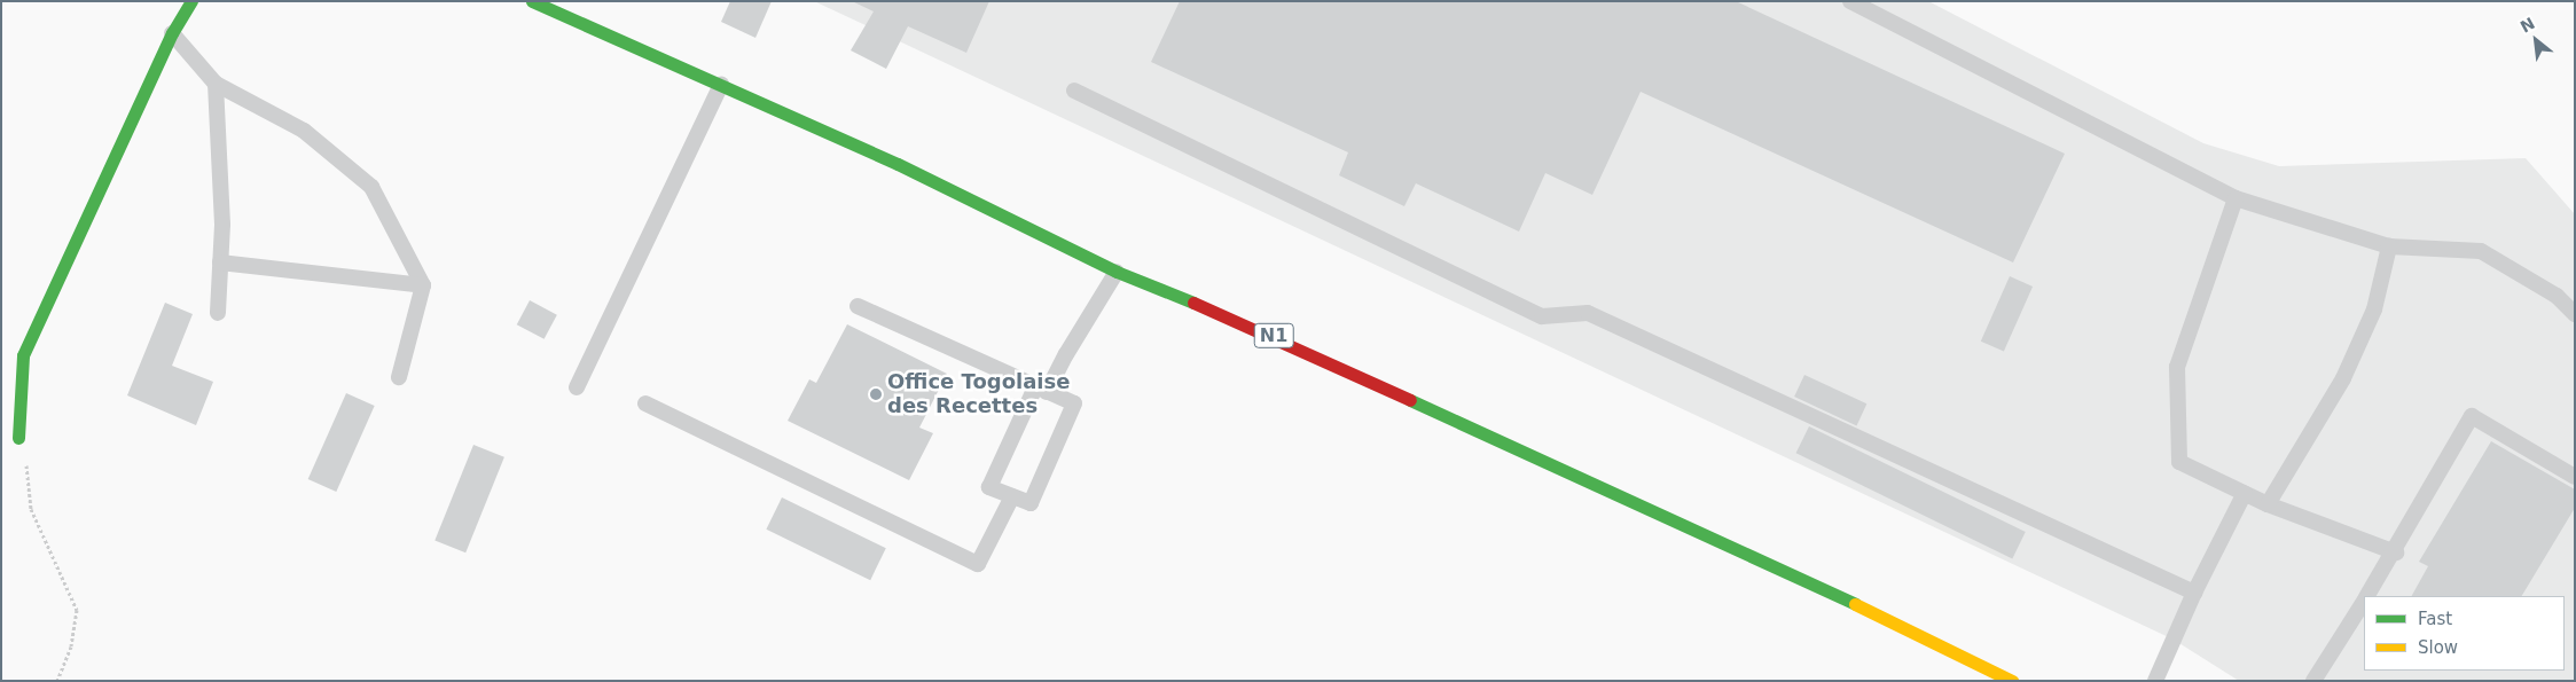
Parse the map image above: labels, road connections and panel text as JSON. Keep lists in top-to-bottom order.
{
  "streets": {
    "main road": ["N1"]
  },
  "places": ["Office Togolaise des Recettes"],
  "legend": ["Fast", "Slow"],
  "north": "top left"
}
